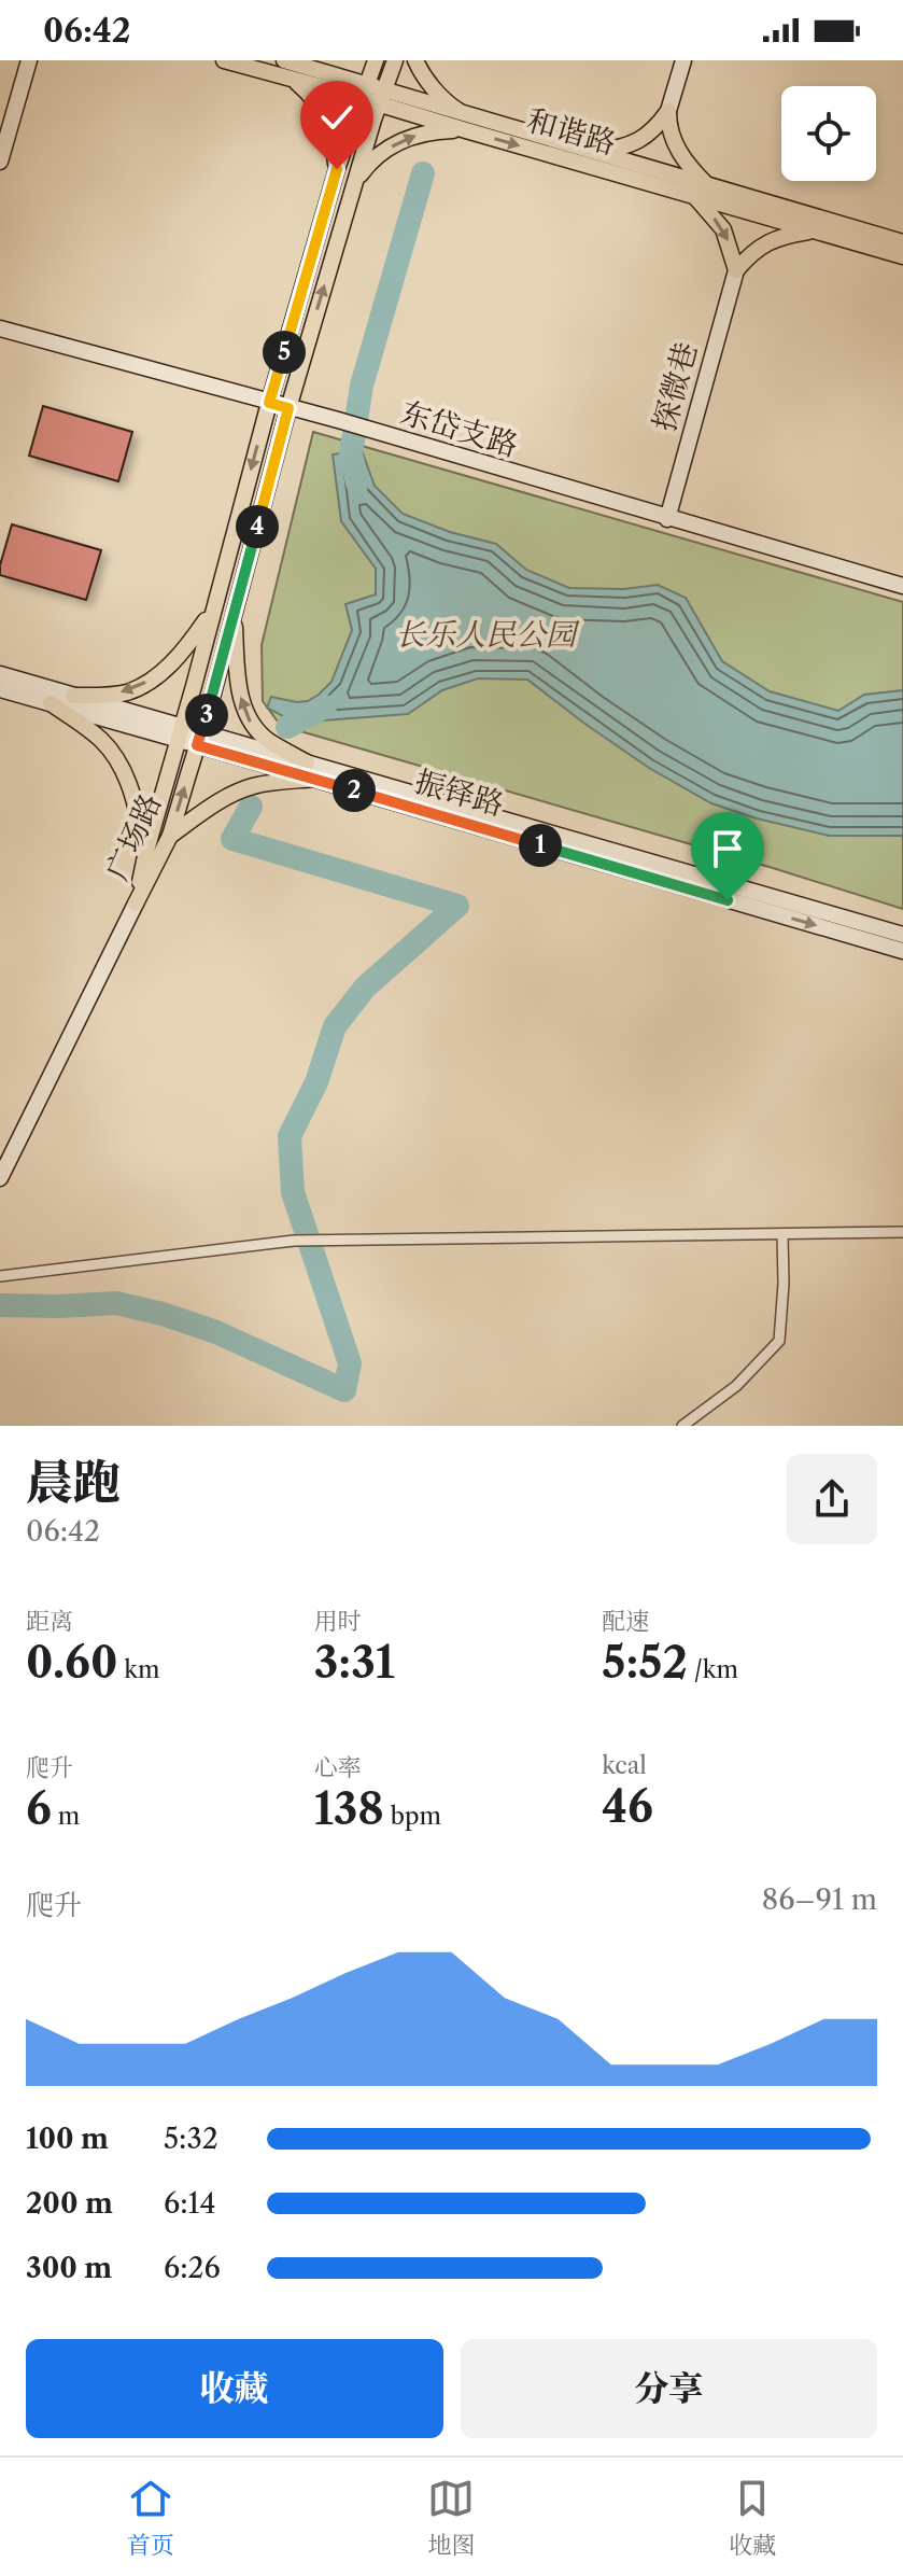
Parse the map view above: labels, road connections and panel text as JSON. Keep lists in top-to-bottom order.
{
  "streets": {
    "main road": [
      "和谐路",
      "探微巷",
      "东岱支路",
      "振铎路",
      "广场路"
    ]
  },
  "crossings": [
    ["和谐路", "广场路"],
    ["探微巷", "东岱支路"],
    ["东岱支路", "广场路"],
    ["振铎路", "广场路"]
  ],
  "parks": ["长乐人民公园"],
  "page": {
    "status": "06:42",
    "pins": [
      "5",
      "4",
      "3",
      "2",
      "1"
    ],
    "heading": ["晨跑", "06:42"],
    "stats": [
      ["距离", "0.60 km"],
      ["用时", "3:31"],
      ["配速", "5:52 /km"],
      ["爬升", "6 m"],
      ["心率", "138 bpm"],
      ["kcal", "46"]
    ],
    "chart": ["爬升", "86–91 m"],
    "list": [
      {
        "name": "100 m",
        "note": "5:32"
      },
      {
        "name": "200 m",
        "note": "6:14"
      },
      {
        "name": "300 m",
        "note": "6:26"
      }
    ],
    "buttons": ["收藏", "分享"],
    "tabs": ["首页", "地图", "收藏"]
  }
}
